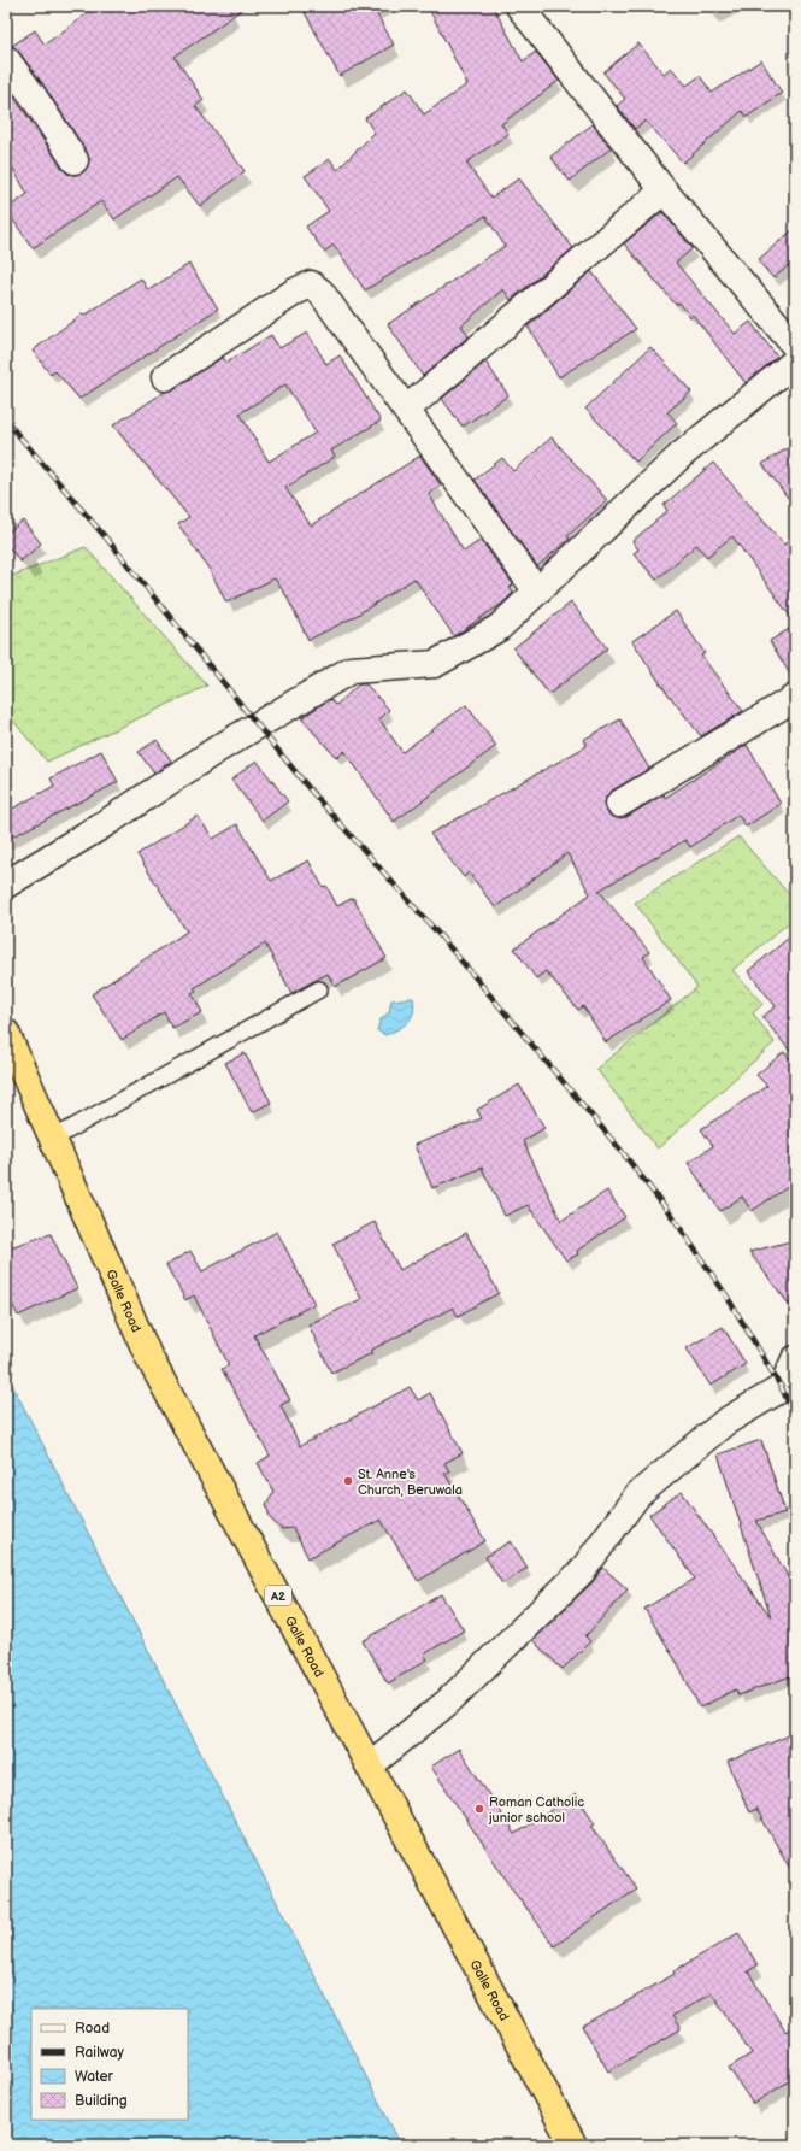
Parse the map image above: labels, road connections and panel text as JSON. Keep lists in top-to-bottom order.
{
  "streets": {
    "highway": ["Galle Road", "A2"]
  },
  "places": ["St. Anne's Church, Beruwala", "Roman Catholic junior school"],
  "legend": [
    "Road",
    "Railway",
    "Water",
    "Building"
  ]
}
